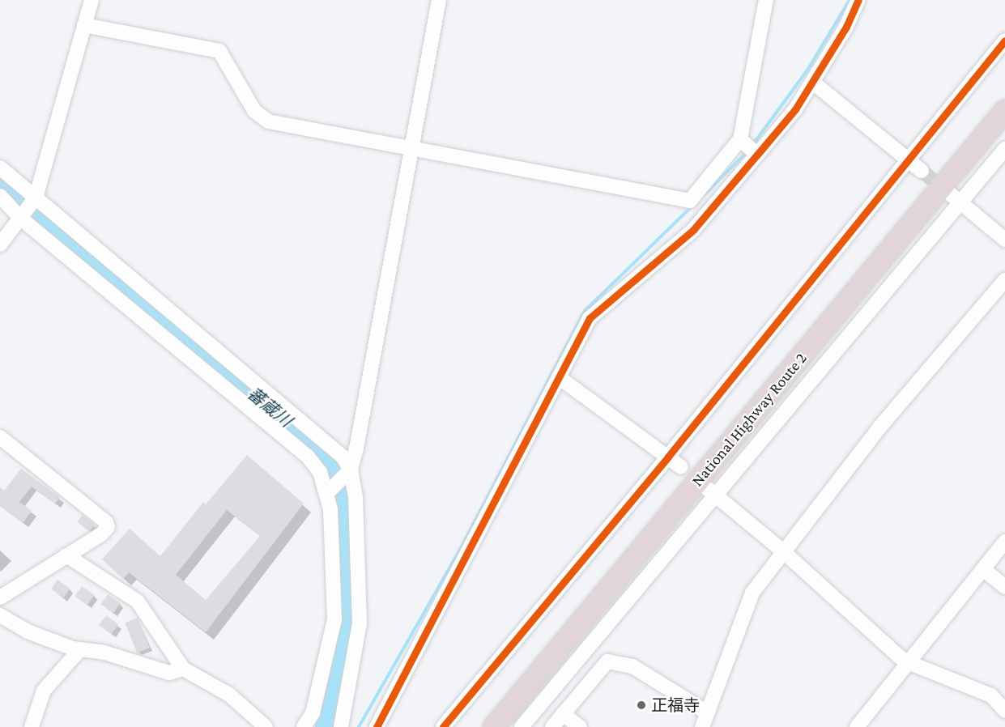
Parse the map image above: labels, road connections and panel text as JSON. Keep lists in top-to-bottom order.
{
  "streets": {
    "highway": ["National Highway Route 2"]
  },
  "water": ["蕃蔵川"],
  "places": ["正福寺"]
}
